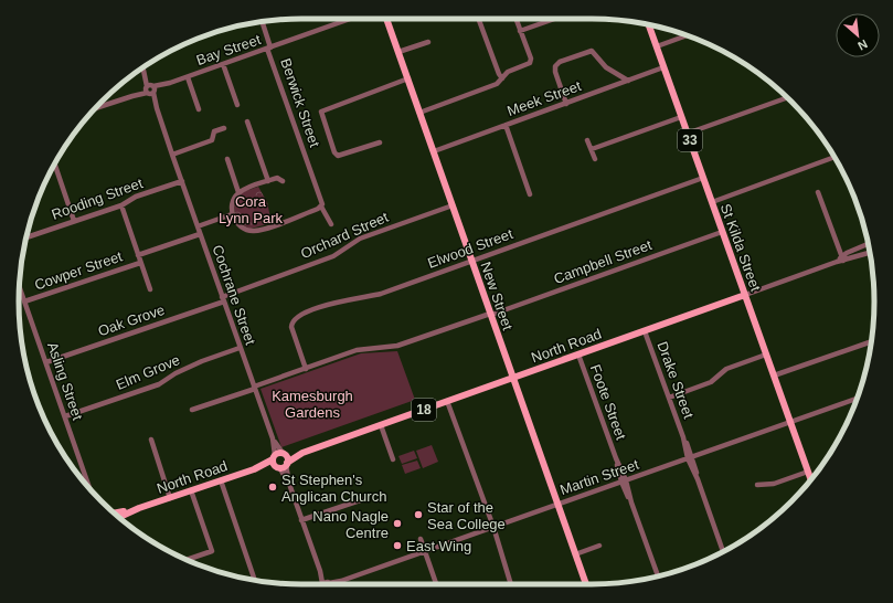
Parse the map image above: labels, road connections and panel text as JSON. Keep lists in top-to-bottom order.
{
  "streets": {
    "main road": [
      "33",
      "St Kilda Street",
      "New Street",
      "North Road",
      "18"
    ],
    "street": [
      "Bay Street",
      "Meek Street",
      "Berwick Street",
      "Rooding Street",
      "Orchard Street",
      "Elwood Street",
      "Campbell Street",
      "Cowper Street",
      "Cochrane Street",
      "Oak Grove",
      "Elm Grove",
      "Drake Street",
      "Asling Street",
      "Foote Street",
      "Martin Street"
    ]
  },
  "crossings": [
    ["Bay Street", "Berwick Street"],
    ["Bay Street", "Cochrane Street"],
    ["Meek Street", "St Kilda Street"],
    ["Meek Street", "New Street"],
    ["Rooding Street", "Cochrane Street"],
    ["Orchard Street", "Cochrane Street"],
    ["Orchard Street", "New Street"],
    ["Orchard Street", "Oak Grove"],
    ["St Kilda Street", "Elwood Street"],
    ["St Kilda Street", "Campbell Street"],
    ["St Kilda Street", "North Road"],
    ["St Kilda Street", "Martin Street"],
    ["Elwood Street", "Campbell Street"],
    ["Elwood Street", "New Street"],
    ["Campbell Street", "Cochrane Street"],
    ["Campbell Street", "New Street"],
    ["Cowper Street", "Cochrane Street"],
    ["Cowper Street", "Asling Street"],
    ["Cochrane Street", "Oak Grove"],
    ["Cochrane Street", "North Road"],
    ["Cochrane Street", "Elm Grove"],
    ["New Street", "North Road"],
    ["New Street", "Martin Street"],
    ["Oak Grove", "Asling Street"],
    ["North Road", "Drake Street"],
    ["North Road", "Foote Street"],
    ["Elm Grove", "Asling Street"],
    ["Drake Street", "Martin Street"],
    ["Foote Street", "Martin Street"]
  ],
  "parks": ["Cora Lynn Park", "Kamesburgh Gardens"],
  "places": [
    "St Stephen's Anglican Church",
    "Star of the Sea College",
    "Nano Nagle Centre",
    "East Wing"
  ],
  "north": "bottom right"
}
